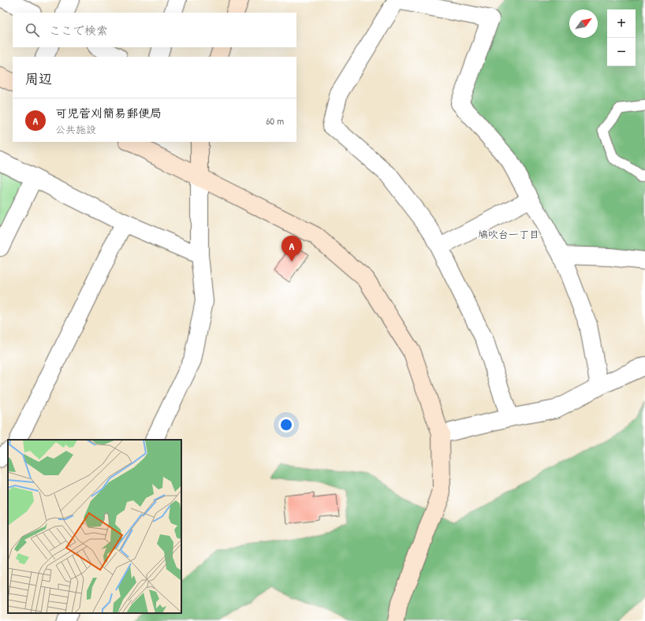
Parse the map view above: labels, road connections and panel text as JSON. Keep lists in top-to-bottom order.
{
  "districts": ["鳩吹台一丁目"],
  "north": "top right",
  "page": {
    "map_buttons": ["+", "−"],
    "search": "ここで検索",
    "heading": "周辺",
    "list": [
      {
        "mark": "A",
        "name": "可児菅刈簡易郵便局",
        "note": "公共施設",
        "value": "60 m"
      }
    ],
    "pins": "A"
  }
}
